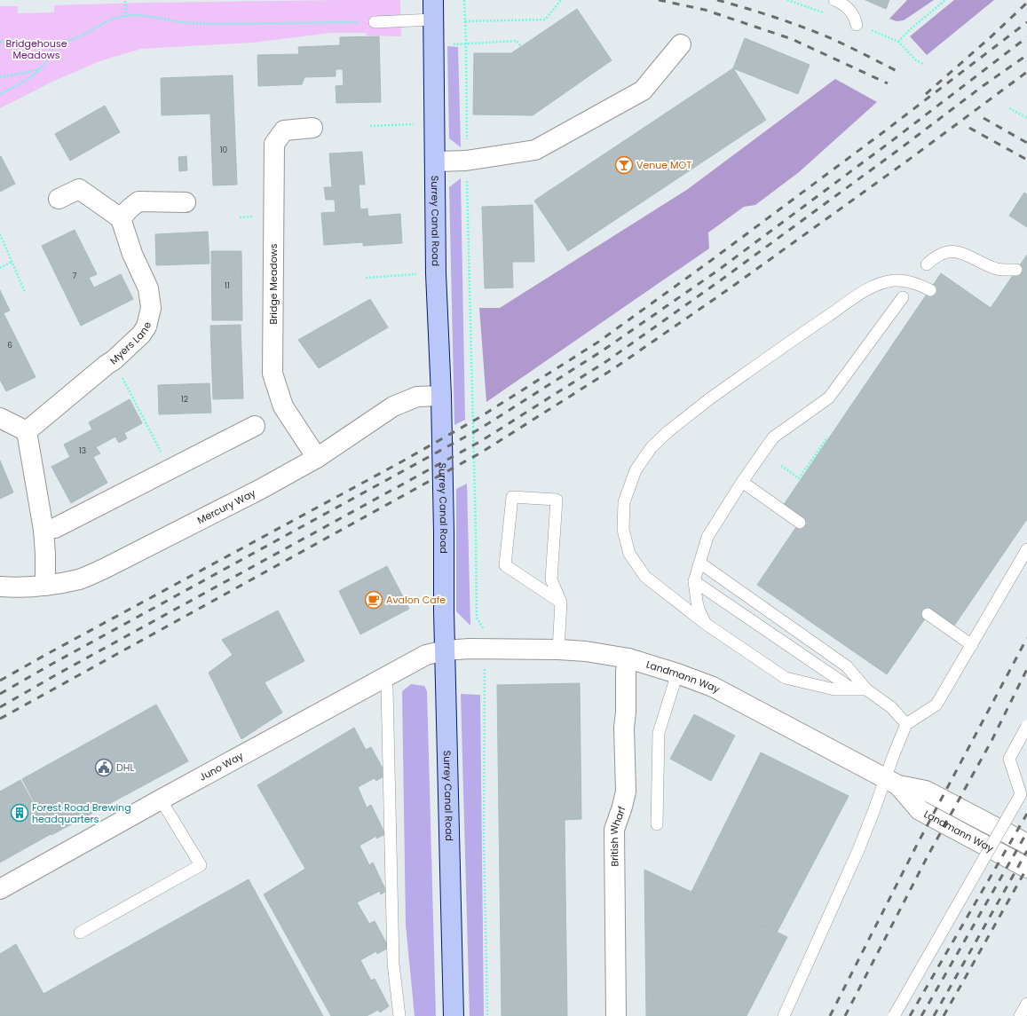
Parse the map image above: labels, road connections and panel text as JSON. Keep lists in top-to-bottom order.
{
  "streets": {
    "street": [
      "Surrey Canal Road",
      "Bridge Meadows",
      "Myers Lane",
      "Mercury Way",
      "Landmann Way",
      "Juno Way",
      "British Wharf"
    ]
  },
  "crossings": [
    ["Surrey Canal Road", "Mercury Way"],
    ["Surrey Canal Road", "Landmann Way"],
    ["Surrey Canal Road", "Juno Way"],
    ["Bridge Meadows", "Mercury Way"],
    ["Landmann Way", "Juno Way"],
    ["Landmann Way", "British Wharf"]
  ],
  "parks": ["Bridgehouse Meadows"],
  "places": {
    "bar": ["Venue MOT"],
    "cafe": ["Avalon Cafe"],
    "public building": ["DHL"],
    "building": ["Forest Road Brewing headquarters"]
  },
  "house_numbers": [
    "10",
    "7",
    "11",
    "6",
    "12",
    "13"
  ]
}
